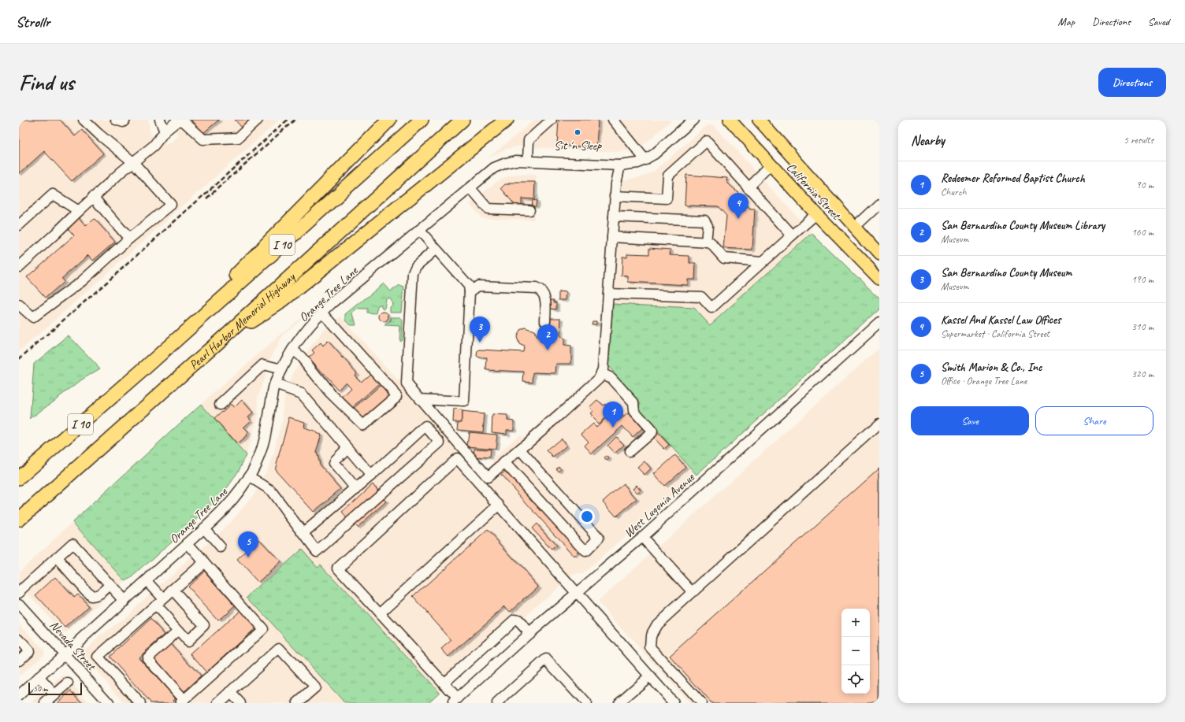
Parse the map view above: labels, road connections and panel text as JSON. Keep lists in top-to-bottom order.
{
  "streets": {
    "highway": ["I 10", "Pearl Harbor Memorial Highway"],
    "main road": ["California Street"],
    "street": ["Orange Tree Lane", "West Lugonia Avenue", "Nevada Street"]
  },
  "crossings": [
    ["Orange Tree Lane", "Nevada Street"]
  ],
  "places": ["Sit 'n Sleep"],
  "scale_bar": "50 m",
  "page": {
    "header": "Strollr",
    "nav": ["Map", "Directions", "Saved"],
    "buttons": [
      "Directions",
      ["Save", "Share"]
    ],
    "title": "Find us",
    "heading": ["Nearby", "5 results"],
    "list": [
      {
        "mark": "1",
        "name": "Redeemer Reformed Baptist Church",
        "note": "Church",
        "value": "90 m"
      },
      {
        "mark": "2",
        "name": "San Bernardino County Museum Library",
        "note": "Museum",
        "value": "160 m"
      },
      {
        "mark": "3",
        "name": "San Bernardino County Museum",
        "note": "Museum",
        "value": "190 m"
      },
      {
        "mark": "4",
        "name": "Kassel And Kassel Law Offices",
        "note": "Supermarket · California Street",
        "value": "310 m"
      },
      {
        "mark": "5",
        "name": "Smith Marion & Co., Inc",
        "note": "Office · Orange Tree Lane",
        "value": "320 m"
      }
    ],
    "pins": [
      "4",
      "3",
      "2",
      "1",
      "5"
    ],
    "map_buttons": ["+", "−"],
    "scale": "50 m"
  }
}
